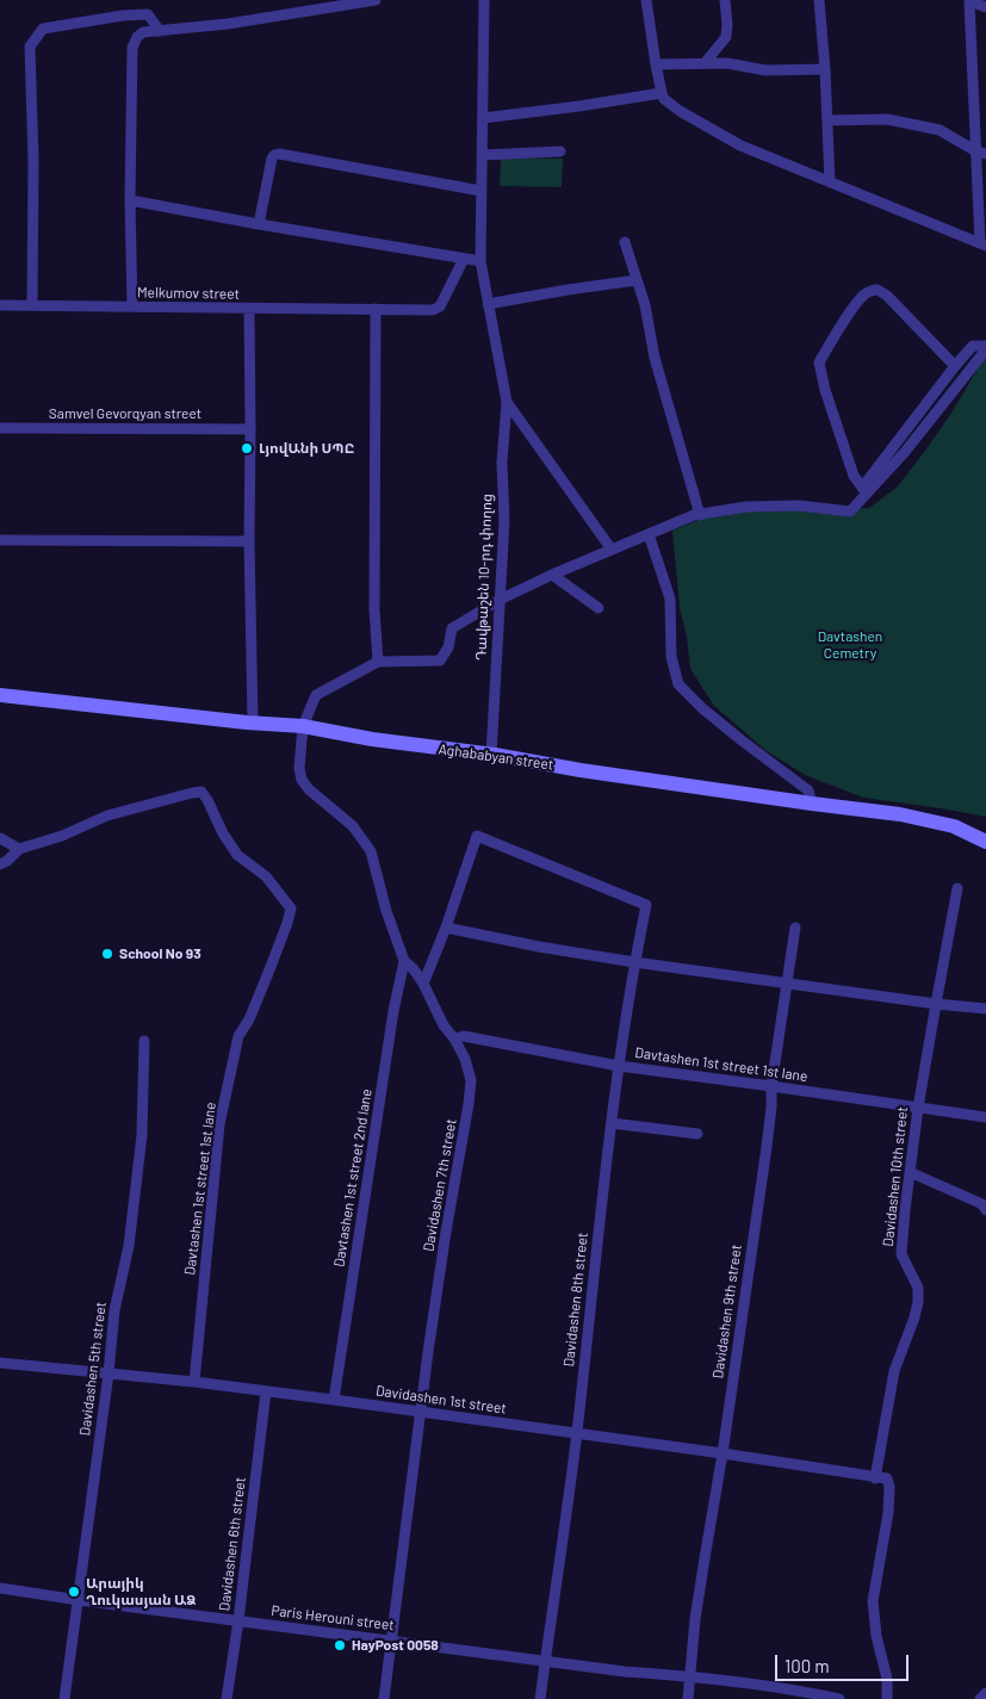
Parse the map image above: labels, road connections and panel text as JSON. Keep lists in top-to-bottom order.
{
  "streets": {
    "street": [
      "Melkumov street",
      "Samvel Gevorqyan street",
      "Դավթաշեն 10-րդ փողոց",
      "Aghababyan street",
      "Davtashen 1st street 1st lane",
      "Davidashen 10th street",
      "Davtashen 1st street 2nd lane",
      "Davidashen 7th street",
      "Davidashen 8th street",
      "Davidashen 9th street",
      "Davidashen 5th street",
      "Davidashen 1st street",
      "Davidashen 6th street",
      "Paris Herouni street"
    ]
  },
  "crossings": [
    ["Դավթաշեն 10-րդ փողոց", "Aghababyan street"],
    ["Aghababyan street", "Davidashen 7th street"],
    ["Davtashen 1st street 1st lane", "Davidashen 10th street"],
    ["Davtashen 1st street 1st lane", "Davidashen 7th street"],
    ["Davtashen 1st street 1st lane", "Davidashen 8th street"],
    ["Davtashen 1st street 1st lane", "Davidashen 9th street"],
    ["Davtashen 1st street 1st lane", "Davidashen 1st street"],
    ["Davidashen 10th street", "Davidashen 1st street"],
    ["Davtashen 1st street 2nd lane", "Davidashen 7th street"],
    ["Davtashen 1st street 2nd lane", "Davidashen 1st street"],
    ["Davidashen 7th street", "Davidashen 1st street"],
    ["Davidashen 7th street", "Paris Herouni street"],
    ["Davidashen 8th street", "Davidashen 1st street"],
    ["Davidashen 8th street", "Paris Herouni street"],
    ["Davidashen 9th street", "Davidashen 1st street"],
    ["Davidashen 9th street", "Paris Herouni street"],
    ["Davidashen 5th street", "Davidashen 1st street"],
    ["Davidashen 5th street", "Paris Herouni street"],
    ["Davidashen 1st street", "Davidashen 6th street"],
    ["Davidashen 6th street", "Paris Herouni street"]
  ],
  "parks": ["Davtashen Cemetry"],
  "places": [
    "ԼյովԱնի ՍՊԸ",
    "School No 93",
    "Արայիկ Ղուկասյան ԱՁ",
    "HayPost 0058"
  ],
  "scale_bar": "100 m"
}
